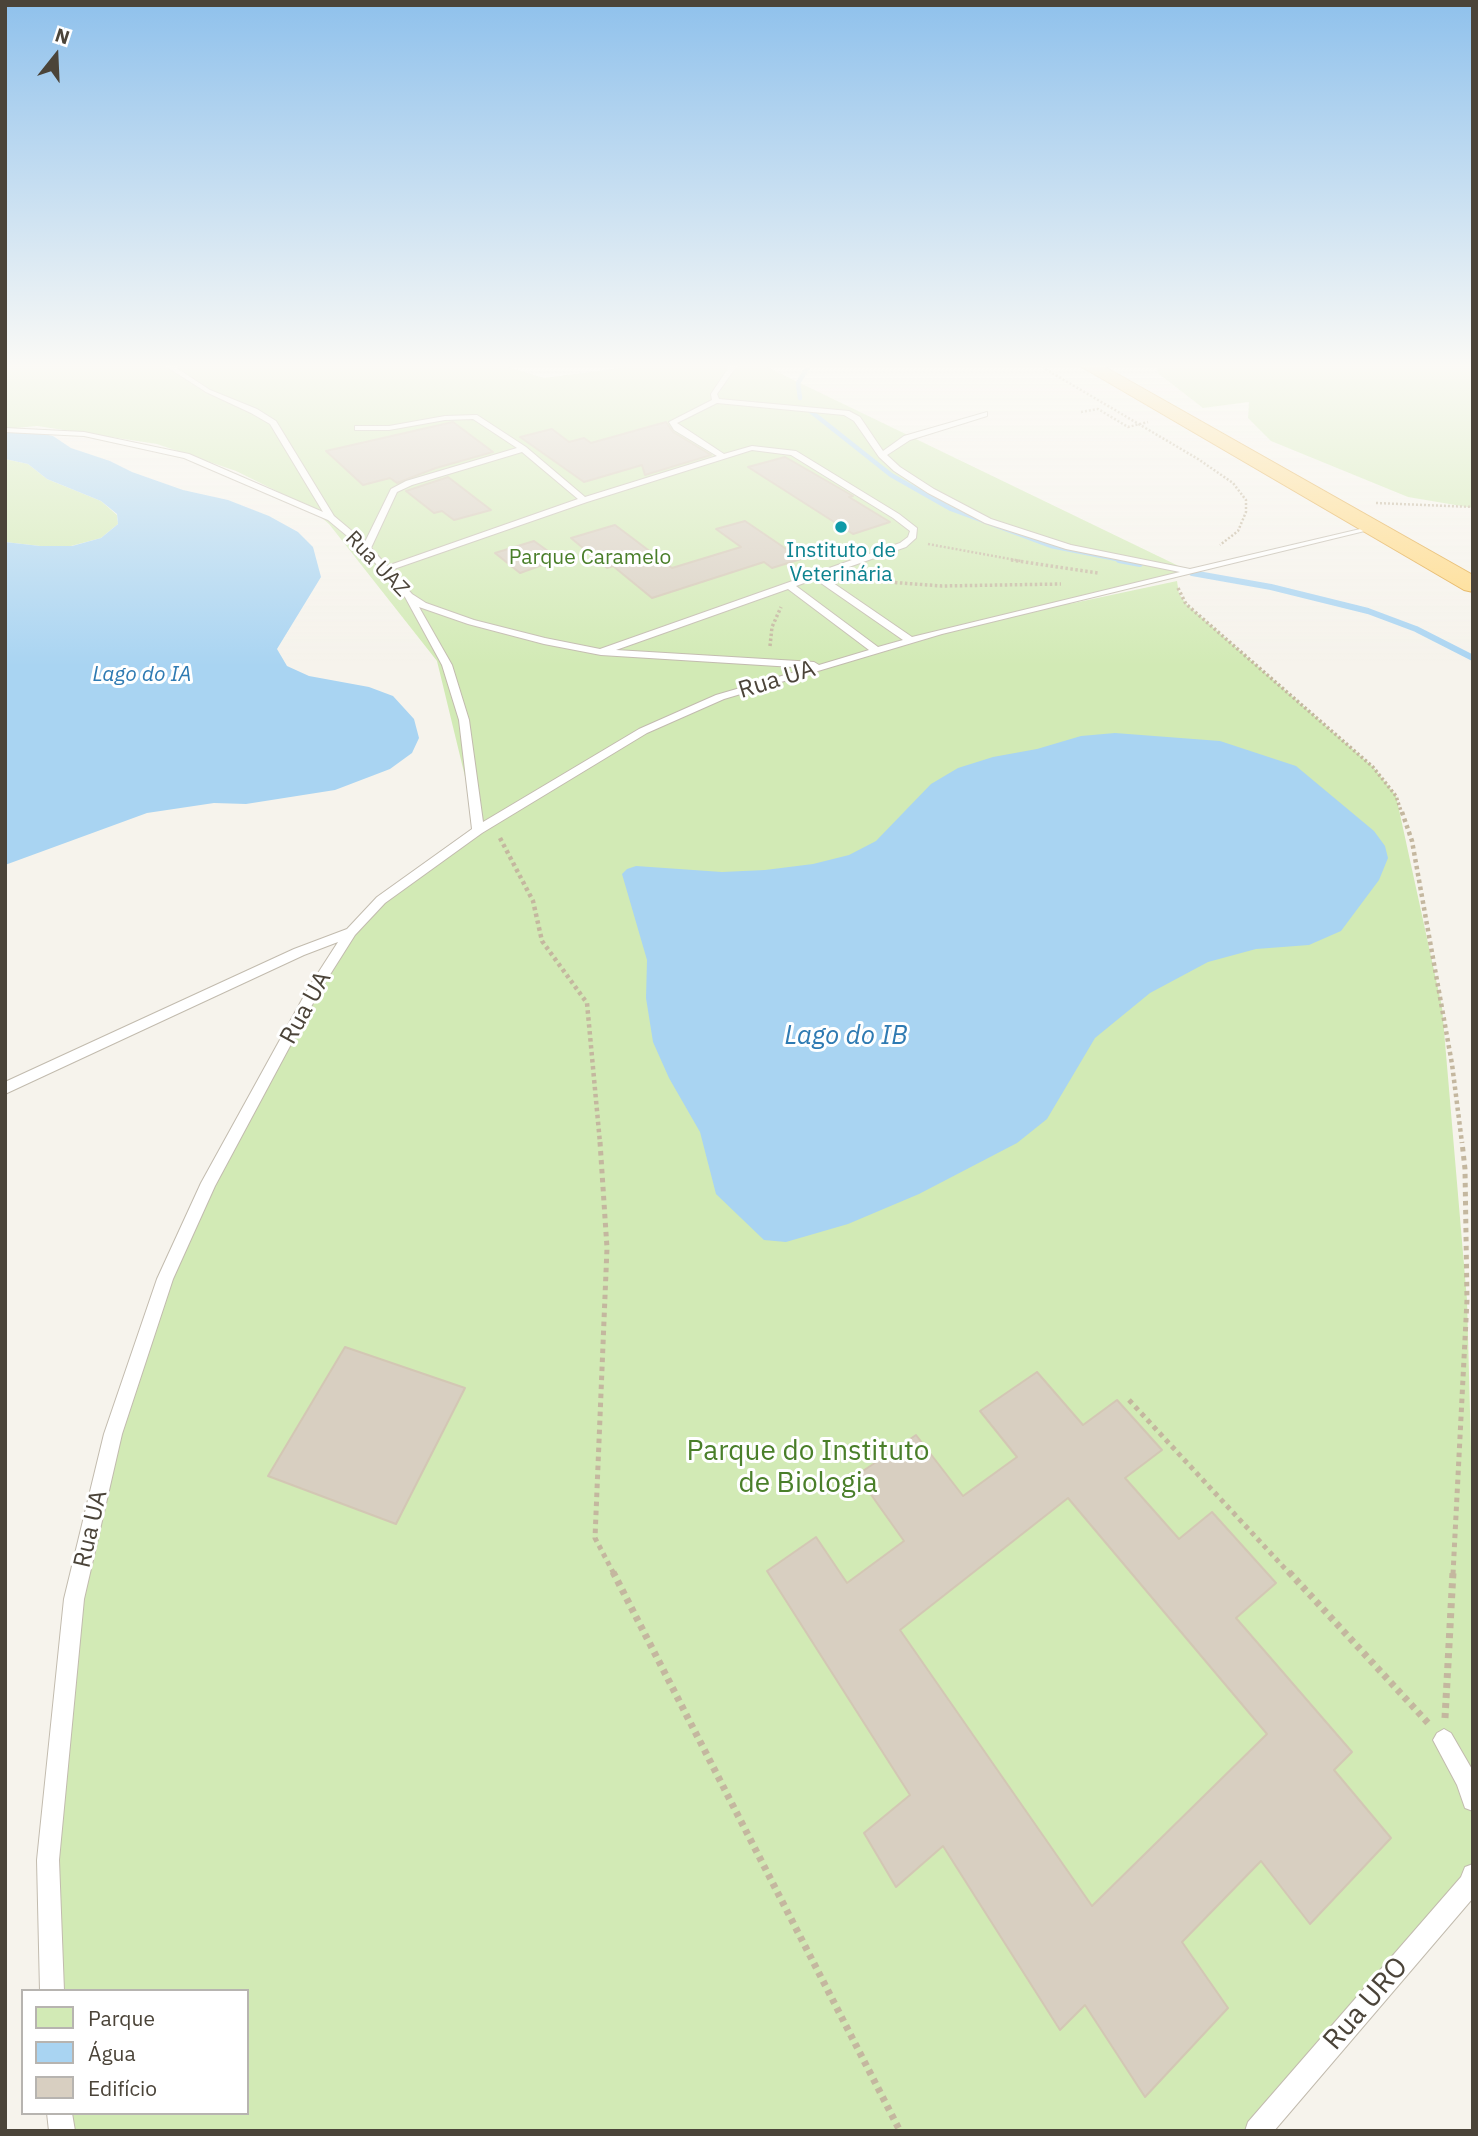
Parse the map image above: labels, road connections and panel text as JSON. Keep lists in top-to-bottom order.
{
  "streets": {
    "lane": ["Rua UAZ", "Rua UA", "Rua URO"]
  },
  "crossings": [
    ["Rua UAZ", "Rua UA"]
  ],
  "water": ["Lago do IA", "Lago do IB"],
  "parks": ["Parque Caramelo", "Parque do Instituto de Biologia"],
  "places": ["Instituto de Veterinária"],
  "legend": ["Parque", "Água", "Edifício"],
  "north": "top"
}
